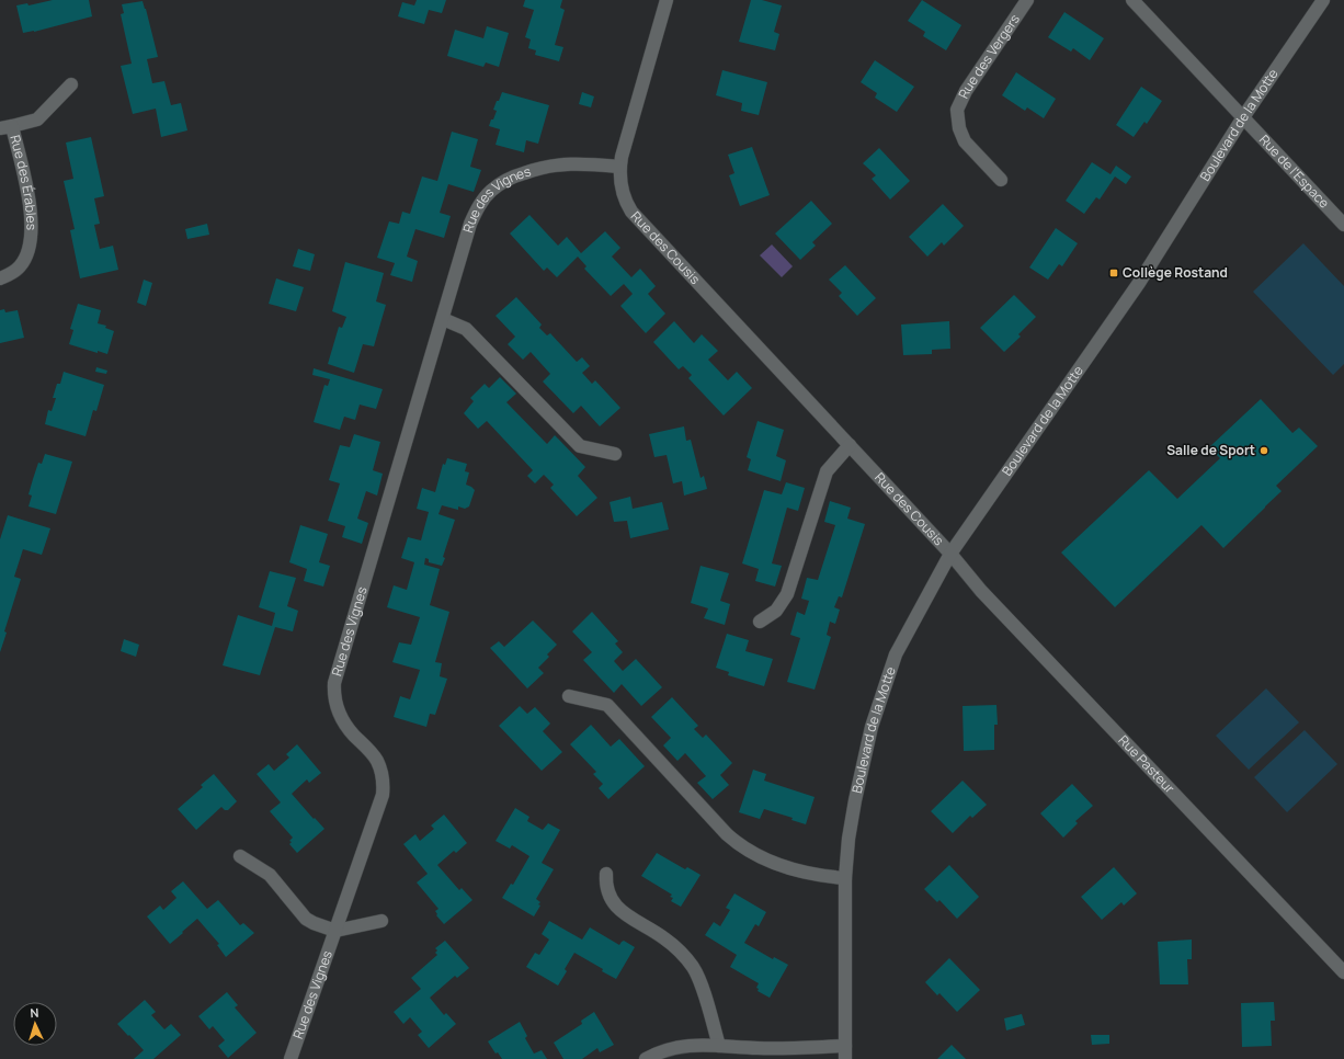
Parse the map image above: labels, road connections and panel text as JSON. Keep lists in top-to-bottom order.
{
  "streets": {
    "street": [
      "Rue des Vergers",
      "Boulevard de la Motte",
      "Rue de l'Espace",
      "Rue des Érables",
      "Rue des Vignes",
      "Rue des Cousis",
      "Rue Pasteur"
    ]
  },
  "crossings": [
    ["Boulevard de la Motte", "Rue de l'Espace"],
    ["Boulevard de la Motte", "Rue des Cousis"],
    ["Boulevard de la Motte", "Rue Pasteur"],
    ["Rue des Vignes", "Rue des Cousis"],
    ["Rue des Cousis", "Rue Pasteur"]
  ],
  "places": {
    "transit": ["Collège Rostand"],
    "other": ["Salle de Sport"]
  },
  "north": "top"
}
